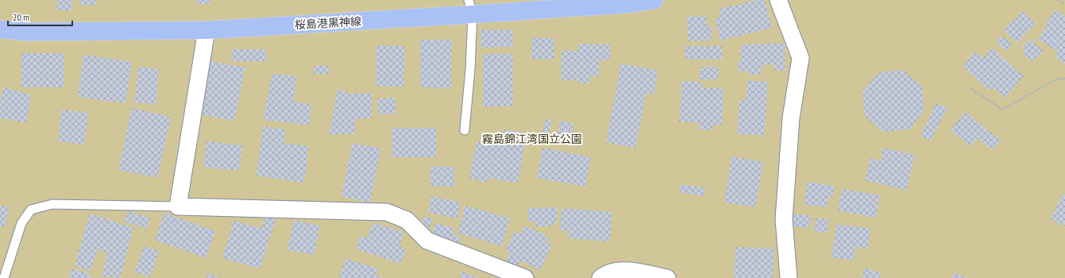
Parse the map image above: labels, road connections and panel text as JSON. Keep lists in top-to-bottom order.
{
  "streets": {
    "main road": ["桜島港黒神線"]
  },
  "parks": ["霧島錦江湾国立公園"],
  "scale_bar": "20 m"
}
